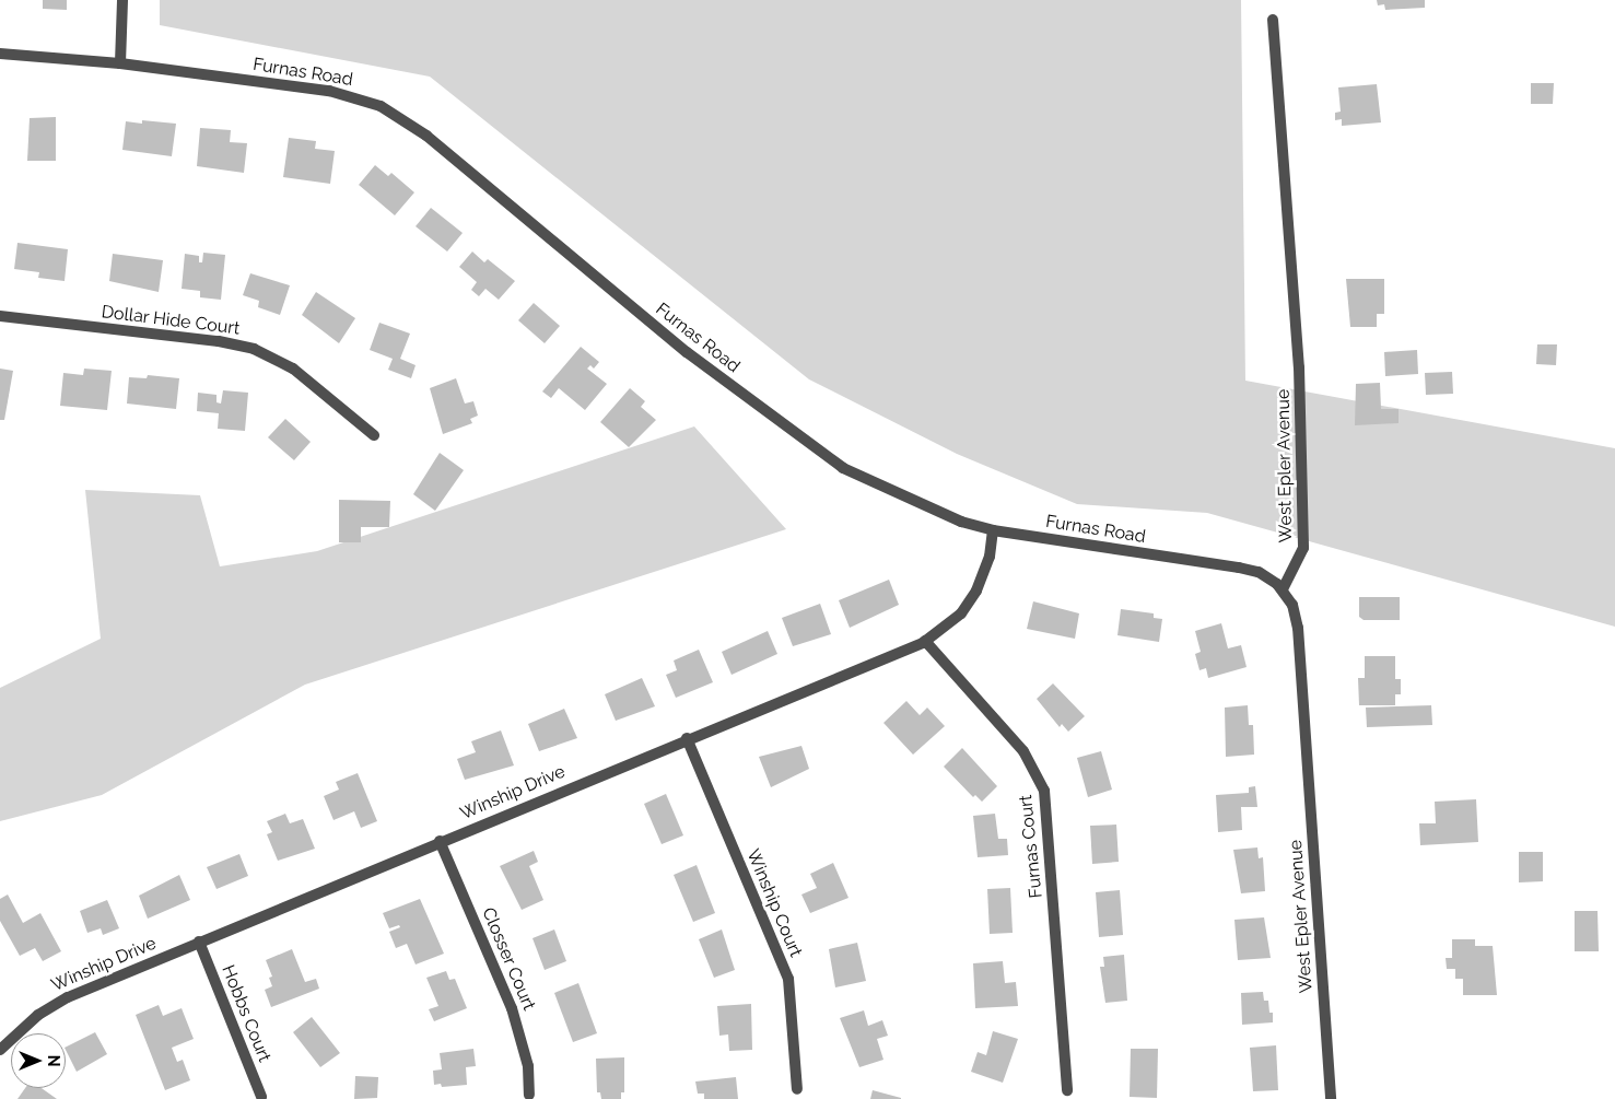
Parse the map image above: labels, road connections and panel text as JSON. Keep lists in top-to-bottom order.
{
  "streets": {
    "street": [
      "Furnas Road",
      "Dollar Hide Court",
      "West Epler Avenue",
      "Winship Drive",
      "Furnas Court",
      "Winship Court",
      "Closser Court",
      "Hobbs Court"
    ]
  },
  "crossings": [
    ["Furnas Road", "West Epler Avenue"],
    ["Furnas Road", "Winship Drive"],
    ["Winship Drive", "Furnas Court"],
    ["Winship Drive", "Winship Court"],
    ["Winship Drive", "Closser Court"],
    ["Winship Drive", "Hobbs Court"]
  ],
  "north": "right"
}
